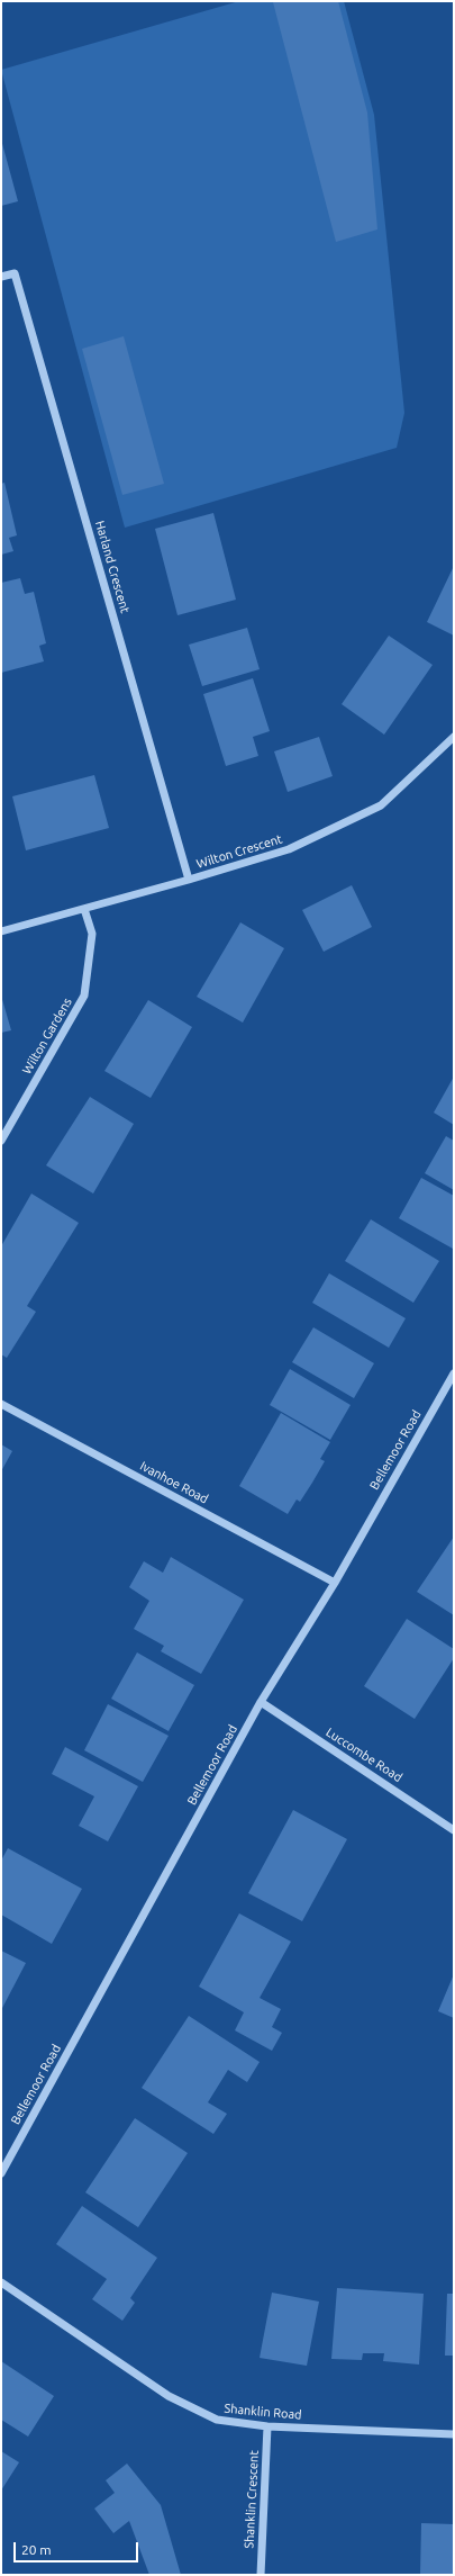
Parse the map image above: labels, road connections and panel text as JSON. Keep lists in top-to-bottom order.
{
  "streets": {
    "street": [
      "Harland Crescent",
      "Wilton Crescent",
      "Wilton Gardens",
      "Bellemoor Road",
      "Ivanhoe Road",
      "Luccombe Road",
      "Shanklin Road",
      "Shanklin Crescent"
    ]
  },
  "crossings": [
    ["Harland Crescent", "Wilton Crescent"],
    ["Wilton Crescent", "Wilton Gardens"],
    ["Bellemoor Road", "Ivanhoe Road"],
    ["Bellemoor Road", "Luccombe Road"],
    ["Shanklin Road", "Shanklin Crescent"]
  ],
  "scale_bar": "20 m"
}
